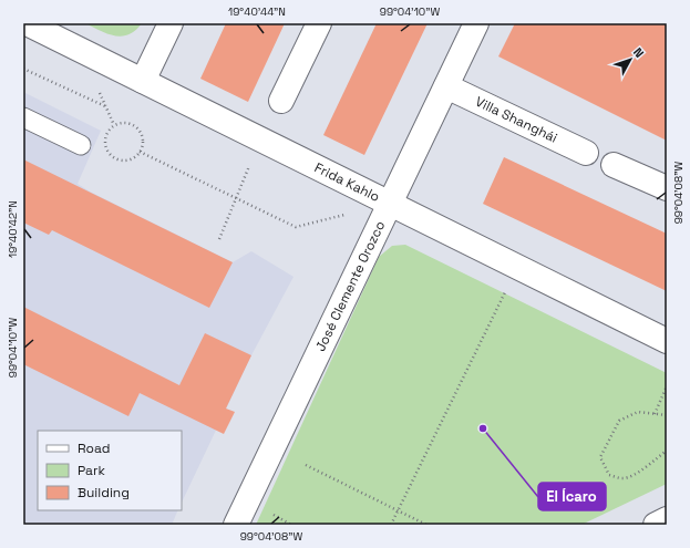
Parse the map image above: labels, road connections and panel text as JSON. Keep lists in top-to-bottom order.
{
  "streets": {
    "street": ["Villa Shanghái", "Frida Kahlo", "José Clemente Orozco"]
  },
  "crossings": [
    ["Villa Shanghái", "José Clemente Orozco"],
    ["Frida Kahlo", "José Clemente Orozco"]
  ],
  "places": ["El Ícaro"],
  "legend": ["Road", "Park", "Building"],
  "north": "top right",
  "coordinates": [
    "19°40'44\"N",
    "99°04'10\"W",
    "99°04'08\"W",
    "19°40'42\"N"
  ]
}
